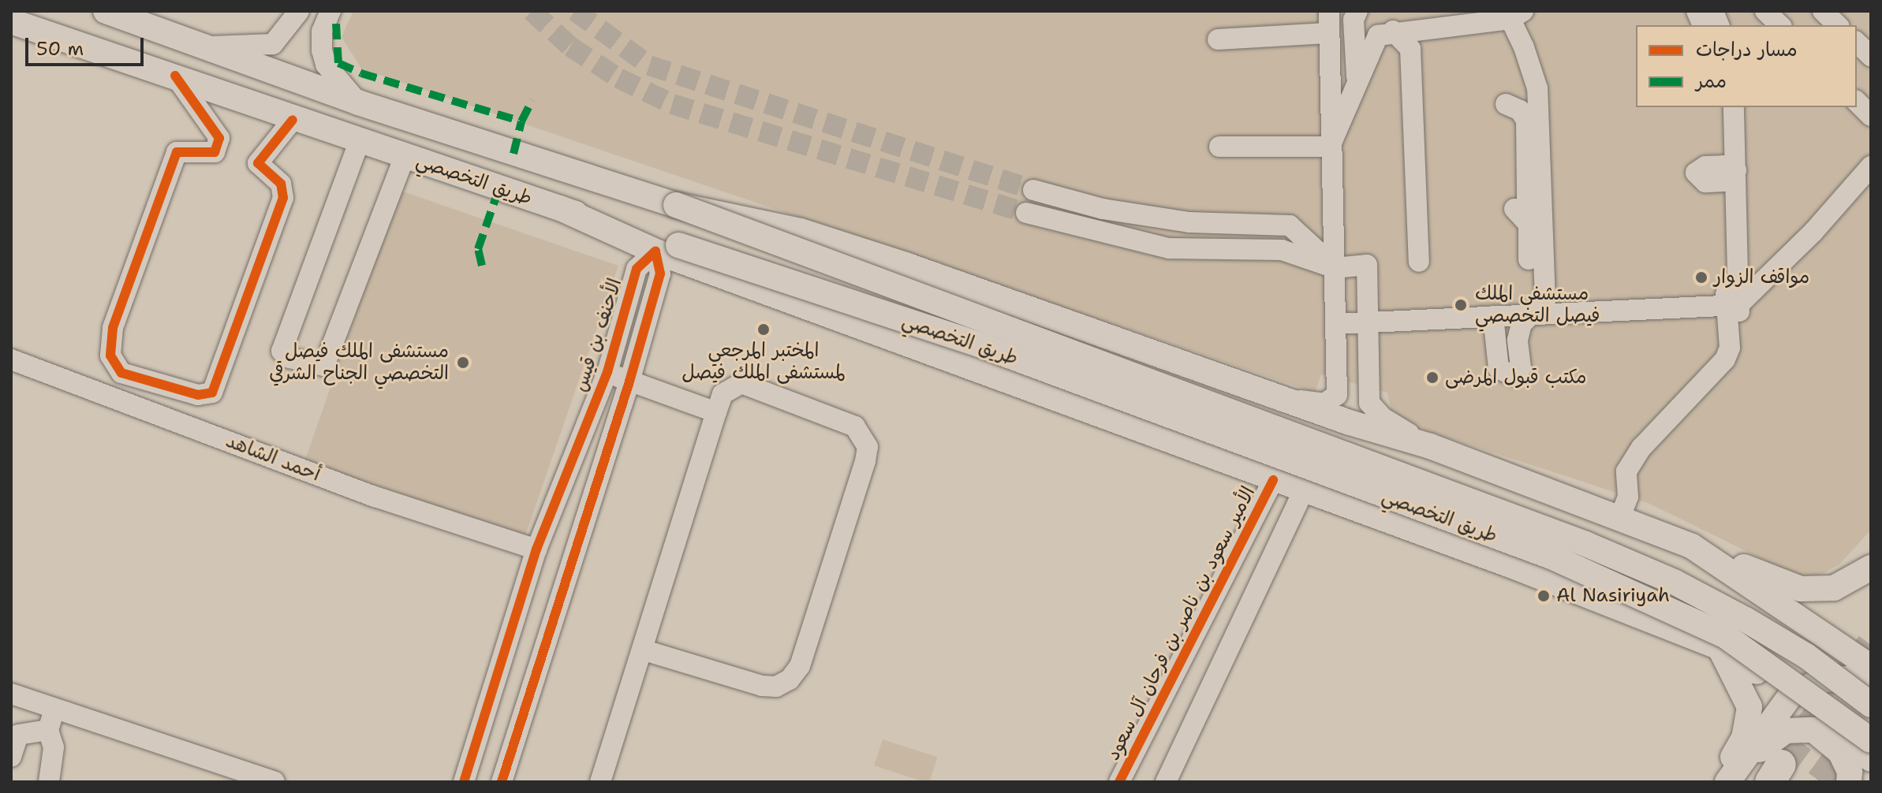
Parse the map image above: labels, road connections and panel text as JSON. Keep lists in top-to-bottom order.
{
  "streets": {
    "main road": ["طريق التخصصي"],
    "street": ["الأحنف بن قيس", "أحمد الشاهد", "الأمير سعود بن ناصر بن فرحان آل سعود"]
  },
  "crossings": [
    ["طريق التخصصي", "الأحنف بن قيس"],
    ["الأحنف بن قيس", "أحمد الشاهد"]
  ],
  "places": [
    "مواقف الزوار",
    "مستشفى الملك فيصل التخصصي",
    "المختبر المرجعي لمستشفى الملك فيصل",
    "مستشفى الملك فيصل التخصصي الجناح الشرقي",
    "مكتب قبول المرضى",
    "Al Nasiriyah"
  ],
  "legend": ["مسار دراجات", "ممر"],
  "scale_bar": "50 m"
}
